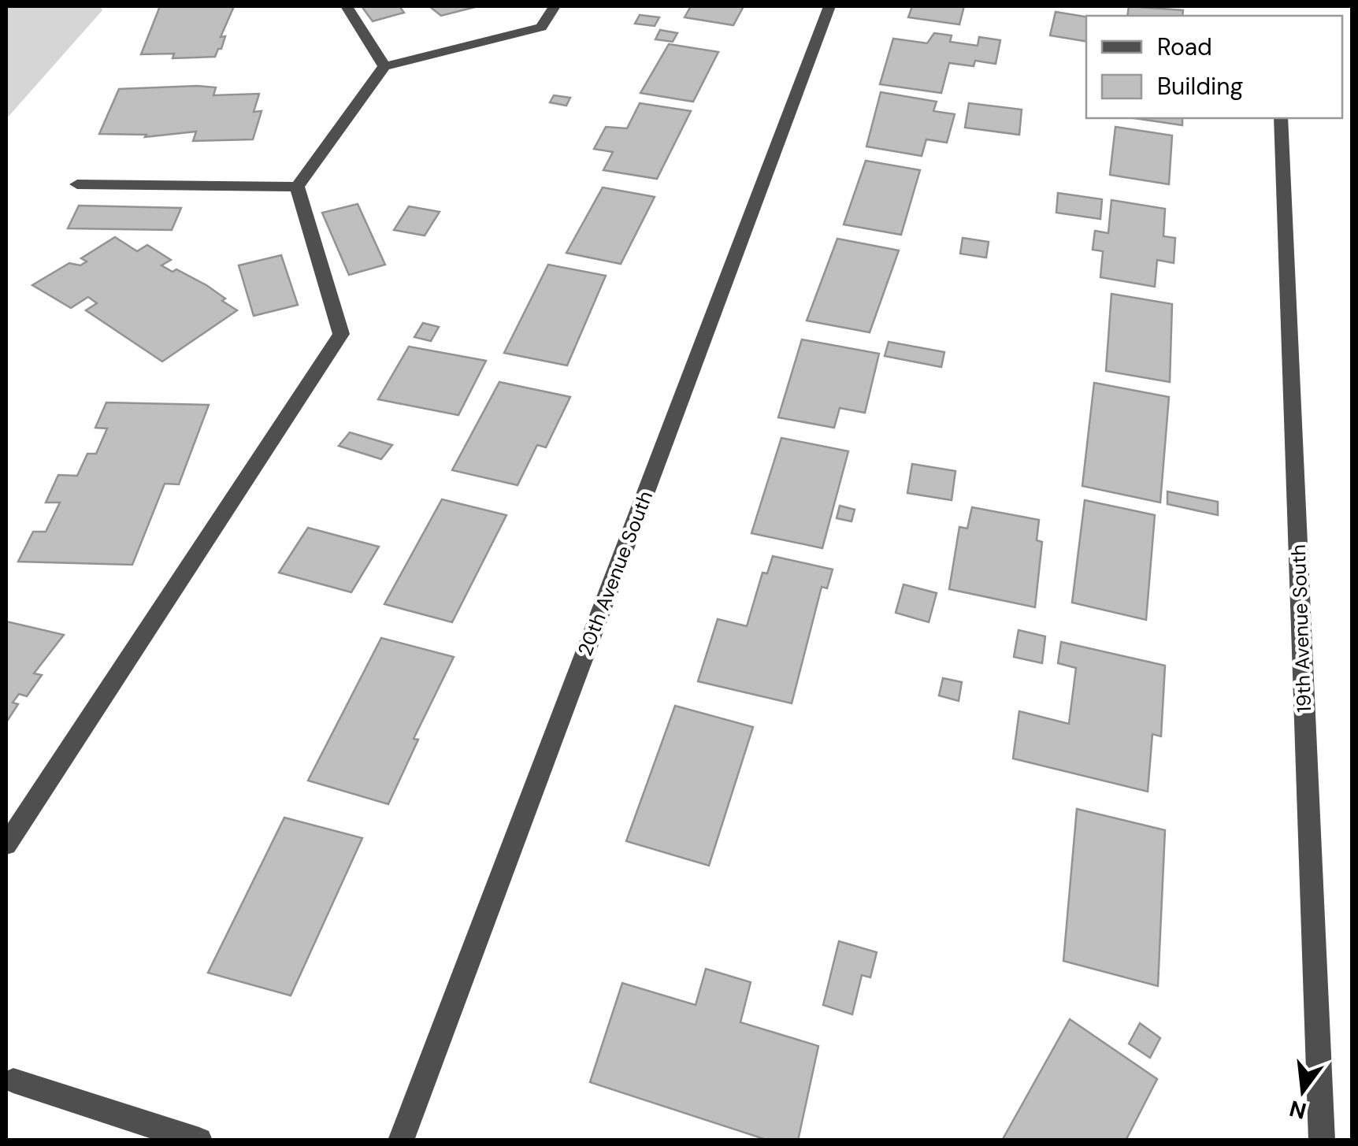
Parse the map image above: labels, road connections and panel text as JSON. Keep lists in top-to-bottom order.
{
  "streets": {
    "street": ["20th Avenue South", "19th Avenue South"]
  },
  "legend": ["Road", "Building"],
  "north": "bottom"
}
